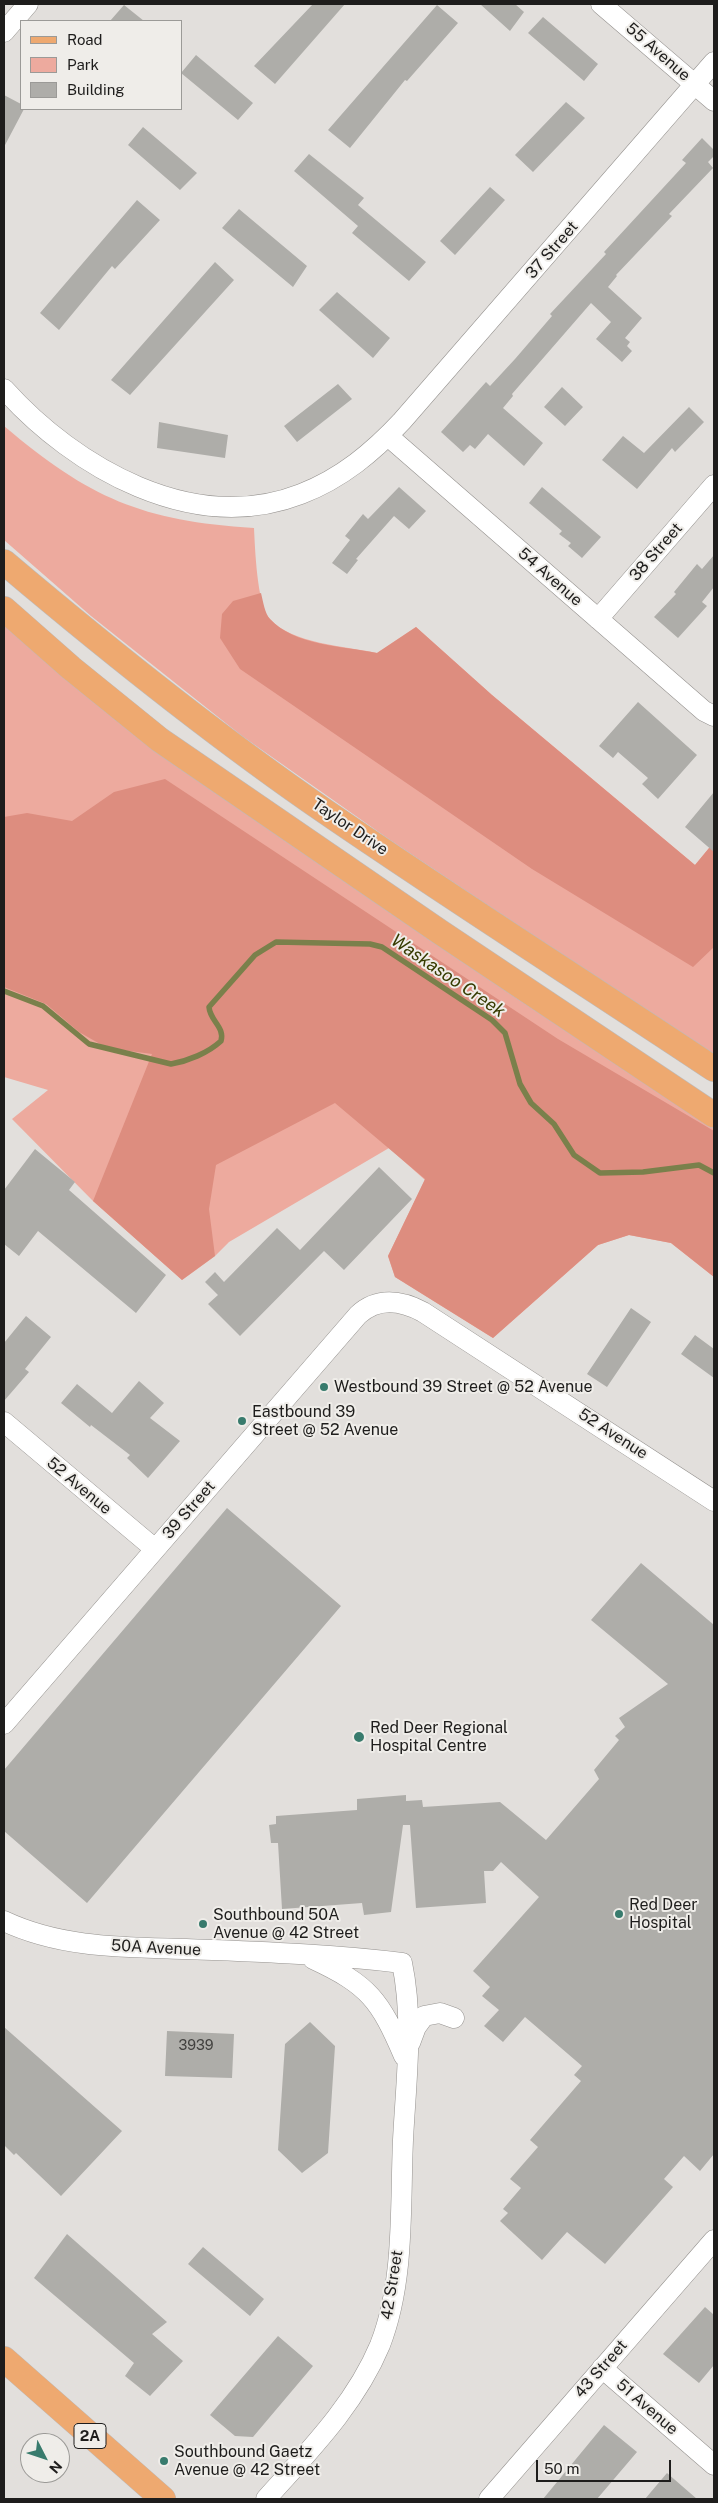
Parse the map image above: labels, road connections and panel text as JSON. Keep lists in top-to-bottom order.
{
  "streets": {
    "main road": ["Taylor Drive", "2A"],
    "street": [
      "55 Avenue",
      "37 Street",
      "38 Street",
      "54 Avenue",
      "52 Avenue",
      "39 Street",
      "50A Avenue",
      "42 Street",
      "43 Street",
      "51 Avenue"
    ]
  },
  "crossings": [
    ["55 Avenue", "37 Street"],
    ["37 Street", "54 Avenue"],
    ["38 Street", "54 Avenue"],
    ["52 Avenue", "39 Street"],
    ["50A Avenue", "42 Street"],
    ["43 Street", "51 Avenue"]
  ],
  "water": ["Waskasoo Creek"],
  "places": [
    "Westbound 39 Street @ 52 Avenue",
    "Eastbound 39 Street @ 52 Avenue",
    "Red Deer Regional Hospital Centre",
    "Red Deer Hospital",
    "Southbound 50A Avenue @ 42 Street",
    "Southbound Gaetz Avenue @ 42 Street"
  ],
  "house_numbers": ["3939"],
  "legend": ["Road", "Park", "Building"],
  "scale_bar": "50 m",
  "north": "bottom right"
}
